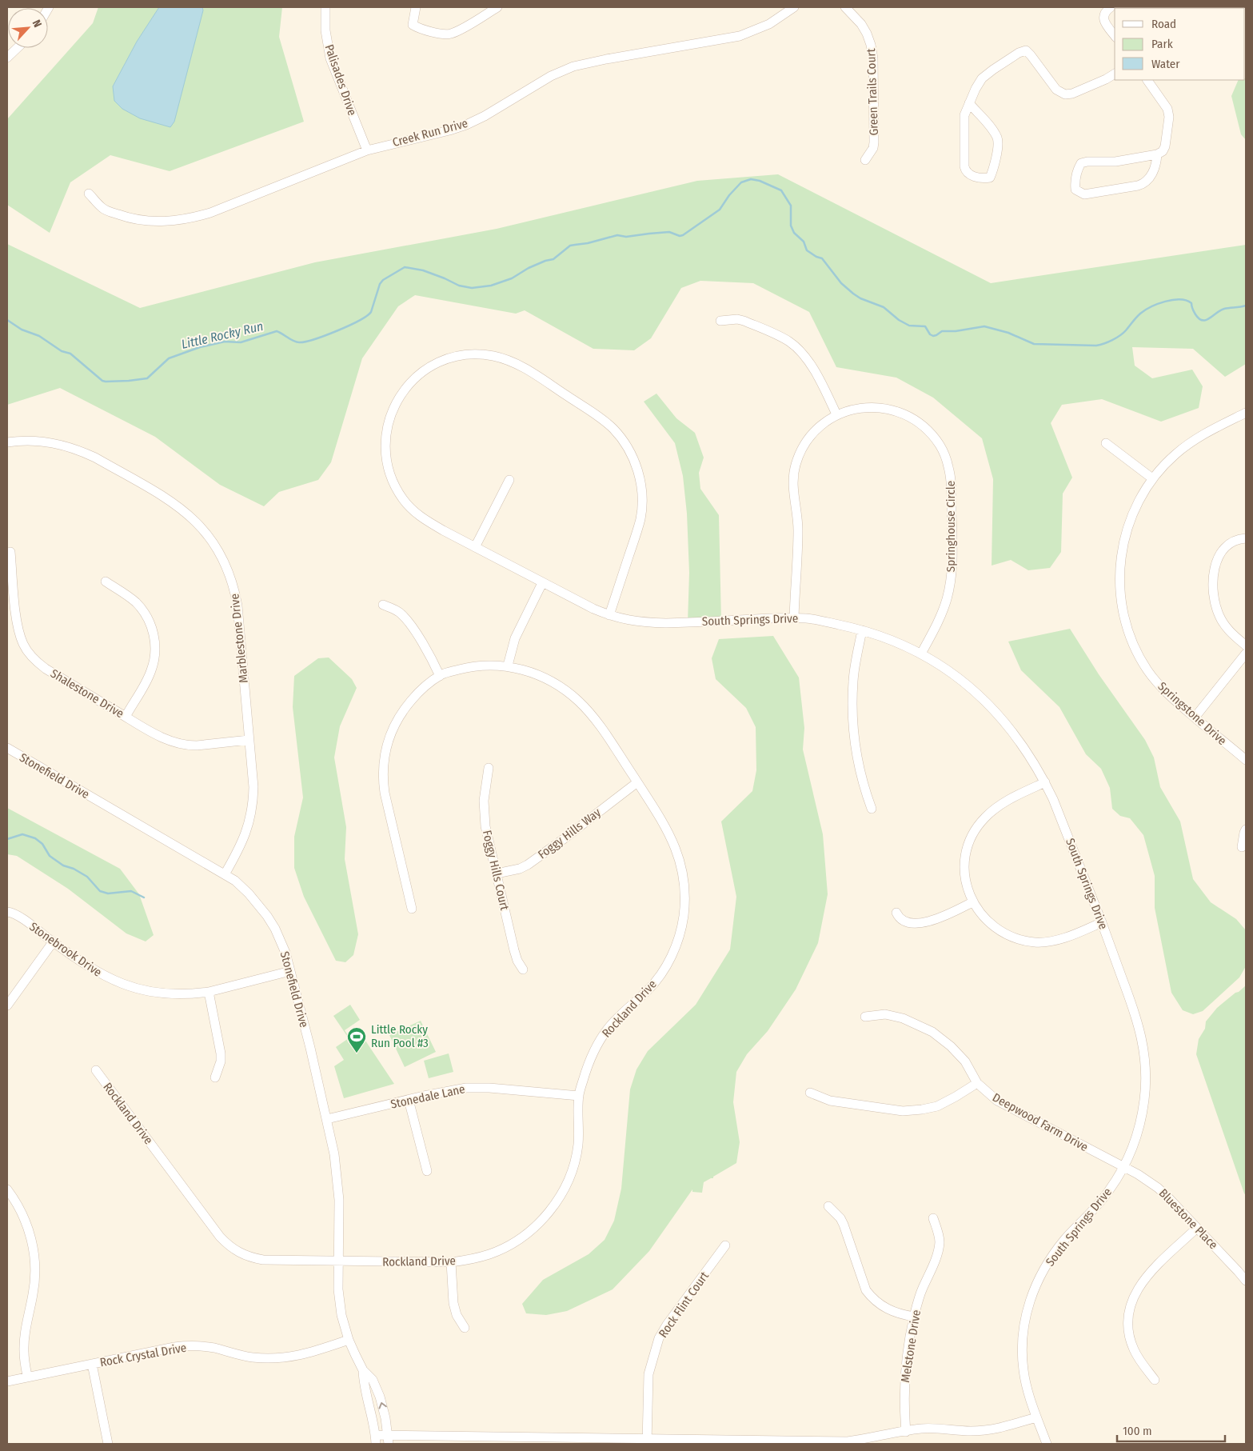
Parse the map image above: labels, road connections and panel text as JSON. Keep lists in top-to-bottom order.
{
  "streets": {
    "street": [
      "Palisades Drive",
      "Green Trails Court",
      "Creek Run Drive",
      "Springhouse Circle",
      "South Springs Drive",
      "Marblestone Drive",
      "Shalestone Drive",
      "Springstone Drive",
      "Stonefield Drive",
      "Foggy Hills Way",
      "Foggy Hills Court",
      "Stonebrook Drive",
      "Rockland Drive",
      "Stonedale Lane",
      "Deepwood Farm Drive",
      "Bluestone Place",
      "Rock Flint Court",
      "Melstone Drive",
      "Rock Crystal Drive"
    ]
  },
  "crossings": [
    ["Palisades Drive", "Creek Run Drive"],
    ["Springhouse Circle", "South Springs Drive"],
    ["South Springs Drive", "Deepwood Farm Drive"],
    ["South Springs Drive", "Bluestone Place"],
    ["Marblestone Drive", "Shalestone Drive"],
    ["Marblestone Drive", "Stonefield Drive"],
    ["Stonefield Drive", "Stonebrook Drive"],
    ["Stonefield Drive", "Rockland Drive"],
    ["Stonefield Drive", "Stonedale Lane"],
    ["Stonefield Drive", "Rock Crystal Drive"],
    ["Foggy Hills Way", "Foggy Hills Court"],
    ["Foggy Hills Way", "Rockland Drive"],
    ["Rockland Drive", "Stonedale Lane"],
    ["Deepwood Farm Drive", "Bluestone Place"]
  ],
  "water": ["Little Rocky Run"],
  "places": {
    "sports": ["Little Rocky Run Pool #3"]
  },
  "legend": ["Road", "Park", "Water"],
  "scale_bar": "100 m",
  "north": "top right"
}
